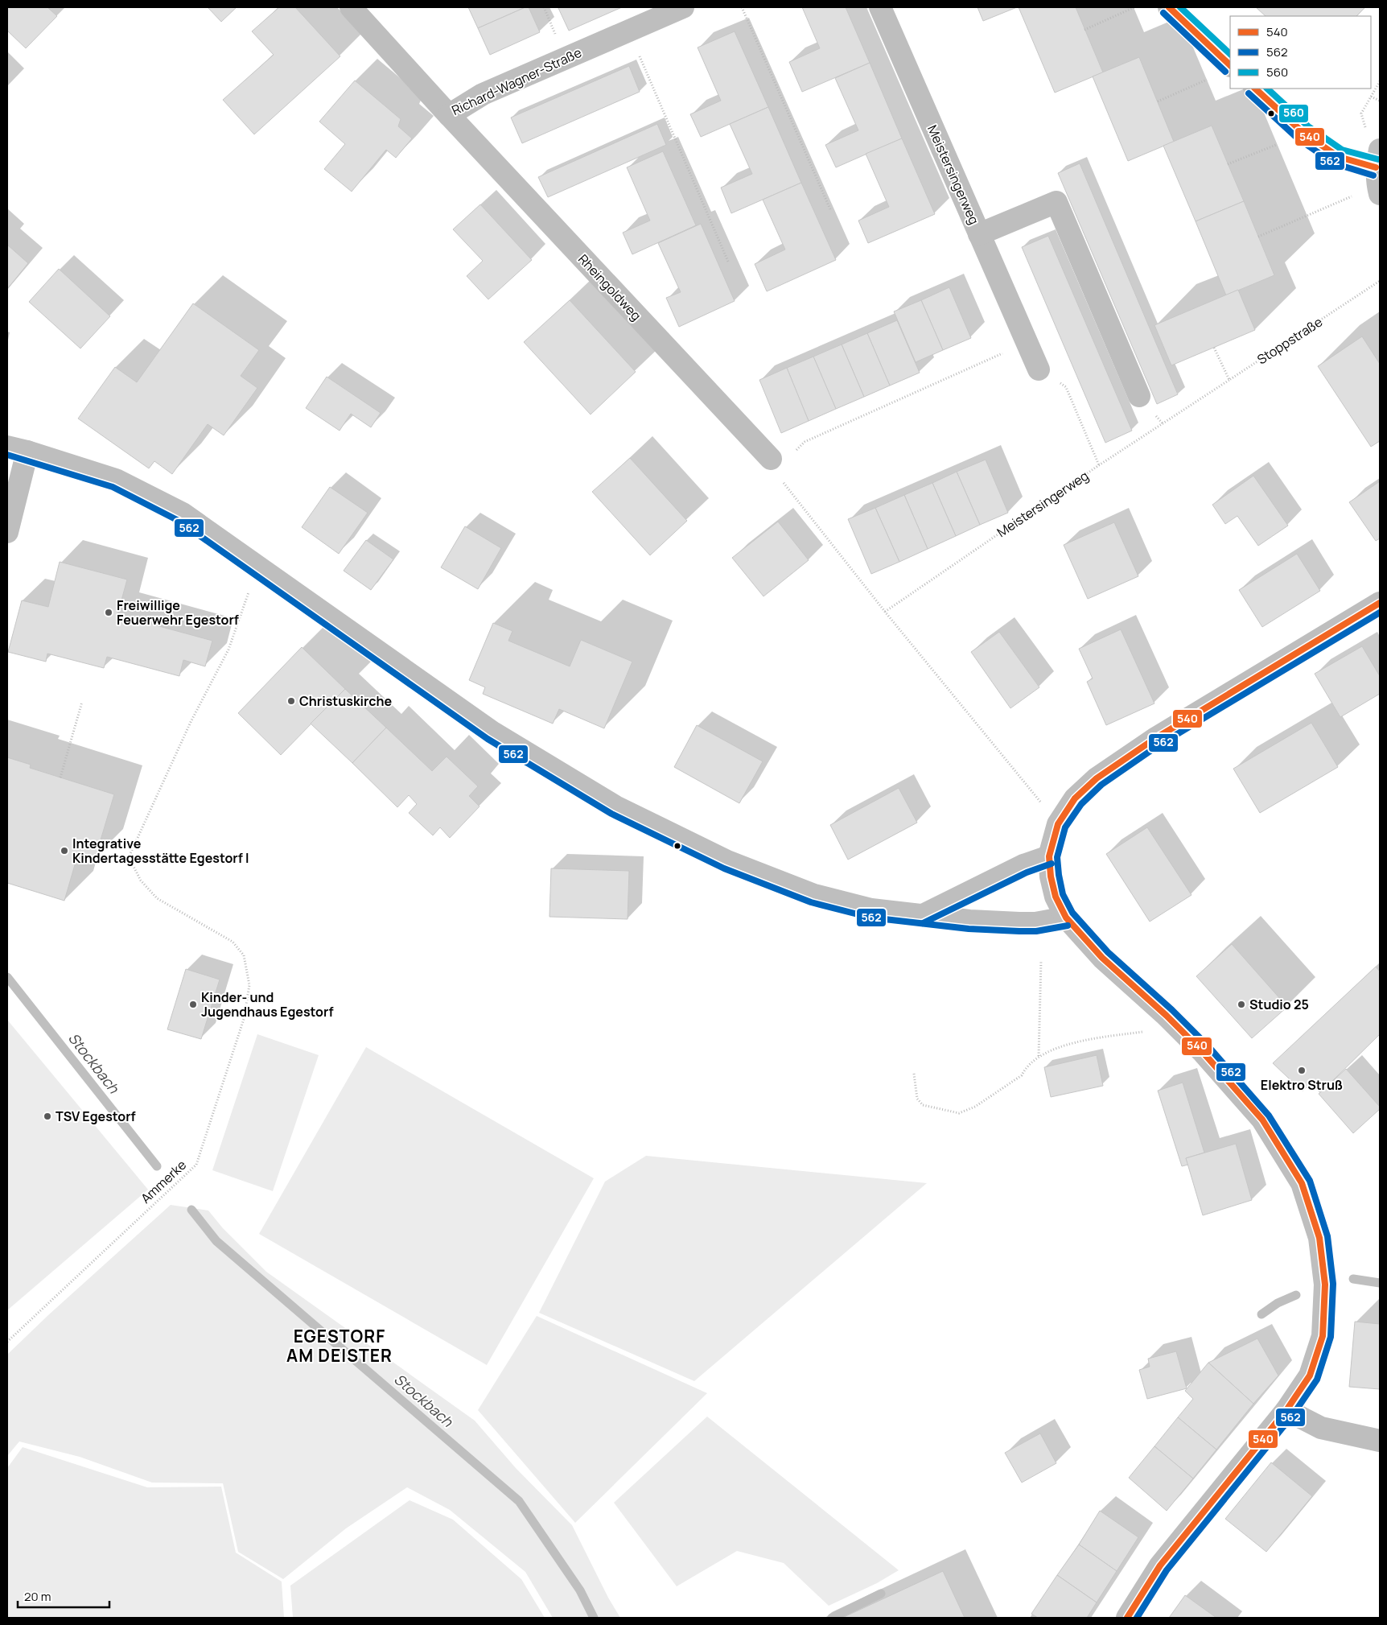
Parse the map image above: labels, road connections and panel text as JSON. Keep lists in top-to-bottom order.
{
  "streets": {
    "main road": ["Richard-Wagner-Straße", "Meistersingerweg", "Rheingoldweg"],
    "path": ["Stoppstraße", "Ammerke"]
  },
  "crossings": [
    ["Richard-Wagner-Straße", "Rheingoldweg"],
    ["Meistersingerweg", "Stoppstraße"]
  ],
  "districts": ["EGESTORF AM DEISTER"],
  "water": ["Stockbach"],
  "places": [
    "Freiwillige Feuerwehr Egestorf",
    "Christuskirche",
    "Integrative Kindertagesstätte Egestorf I",
    "Kinder- und Jugendhaus Egestorf",
    "Studio 25",
    "Elektro Struß",
    "TSV Egestorf"
  ],
  "lines": ["transit line 540", "transit line 560", "transit line 562"],
  "legend": ["540", "562", "560"],
  "scale_bar": "20 m"
}
